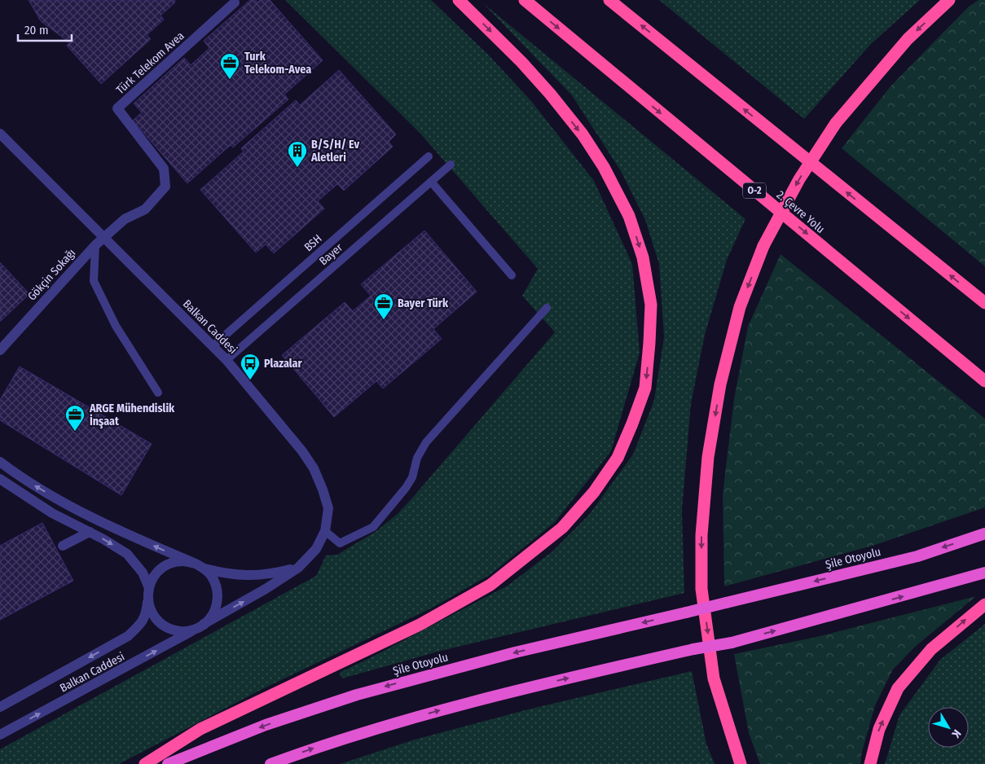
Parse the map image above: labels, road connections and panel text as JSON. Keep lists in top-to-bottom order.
{
  "streets": {
    "highway": ["O-2", "2. Çevre Yolu", "Şile Otoyolu"],
    "street": ["Türk Telekom Avea", "Gökçin Sokağı", "Balkan Caddesi"],
    "lane": ["BSH", "Bayer"]
  },
  "crossings": [
    ["Türk Telekom Avea", "Gökçin Sokağı"],
    ["BSH", "Balkan Caddesi"],
    ["Bayer", "Balkan Caddesi"],
    ["Gökçin Sokağı", "Balkan Caddesi"]
  ],
  "places": {
    "office": ["Turk Telekom-Avea", "Bayer Türk", "ARGE Mühendislik İnşaat"],
    "building": ["B/S/H/ Ev Aletleri"],
    "bus stop": ["Plazalar"]
  },
  "scale_bar": "20 m",
  "north": "bottom right"
}
